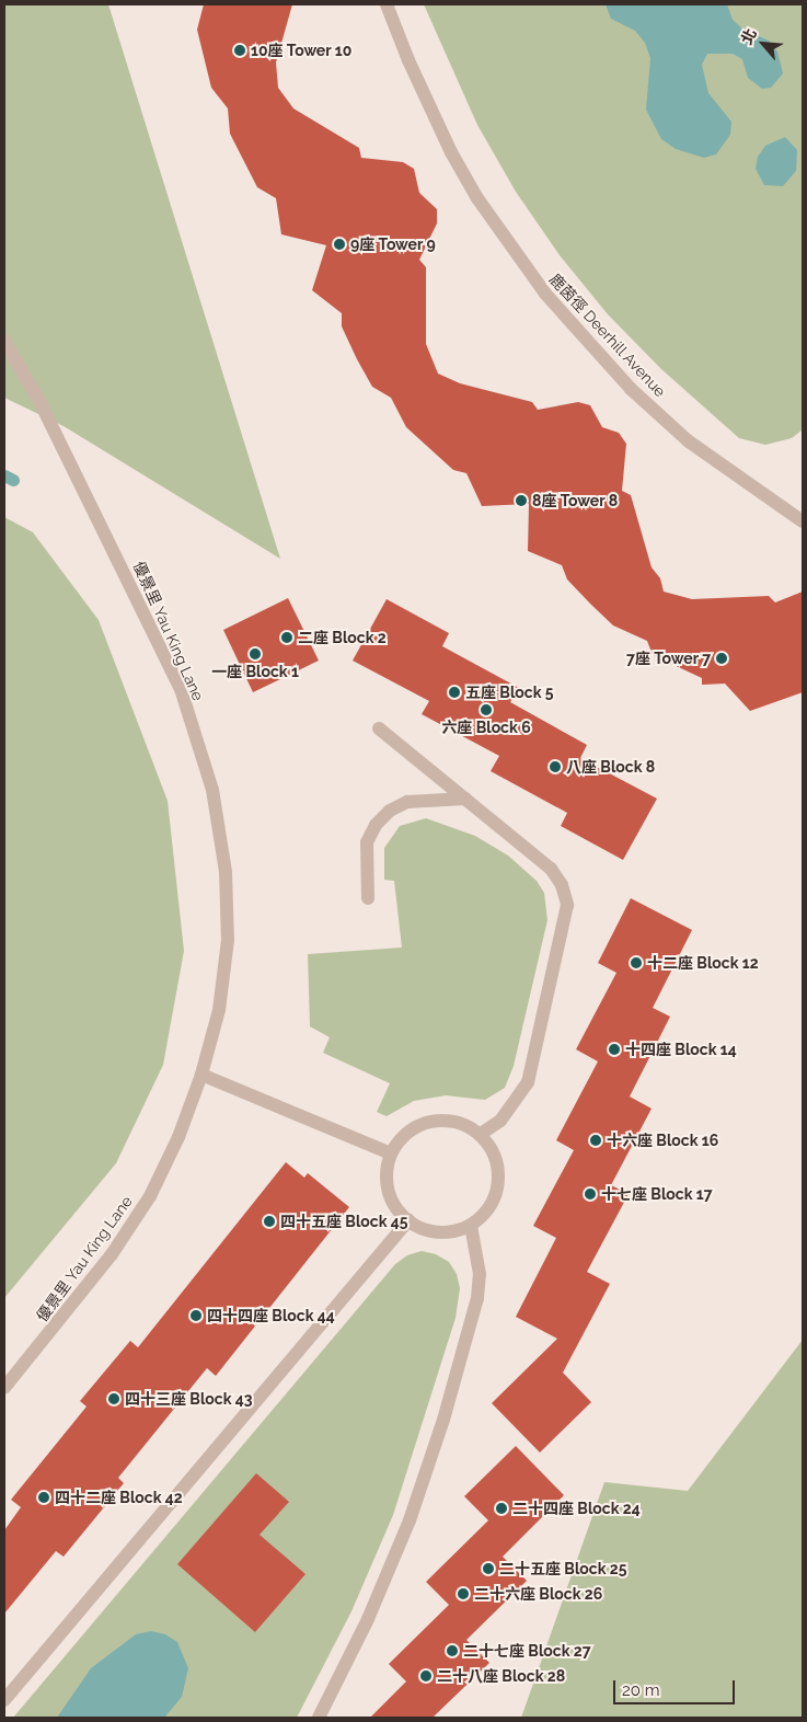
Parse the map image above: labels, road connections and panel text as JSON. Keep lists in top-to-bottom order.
{
  "streets": {
    "street": ["鹿茵徑 Deerhill Avenue", "優景里 Yau King Lane"]
  },
  "places": [
    "10座 Tower 10",
    "9座 Tower 9",
    "8座 Tower 8",
    "二座 Block 2",
    "一座 Block 1",
    "7座 Tower 7",
    "五座 Block 5",
    "六座 Block 6",
    "八座 Block 8",
    "十二座 Block 12",
    "十四座 Block 14",
    "十六座 Block 16",
    "十七座 Block 17",
    "四十五座 Block 45",
    "四十四座 Block 44",
    "四十三座 Block 43",
    "四十二座 Block 42",
    "二十四座 Block 24",
    "二十五座 Block 25",
    "二十六座 Block 26",
    "二十七座 Block 27",
    "二十八座 Block 28"
  ],
  "scale_bar": "20 m",
  "north": "top left"
}
